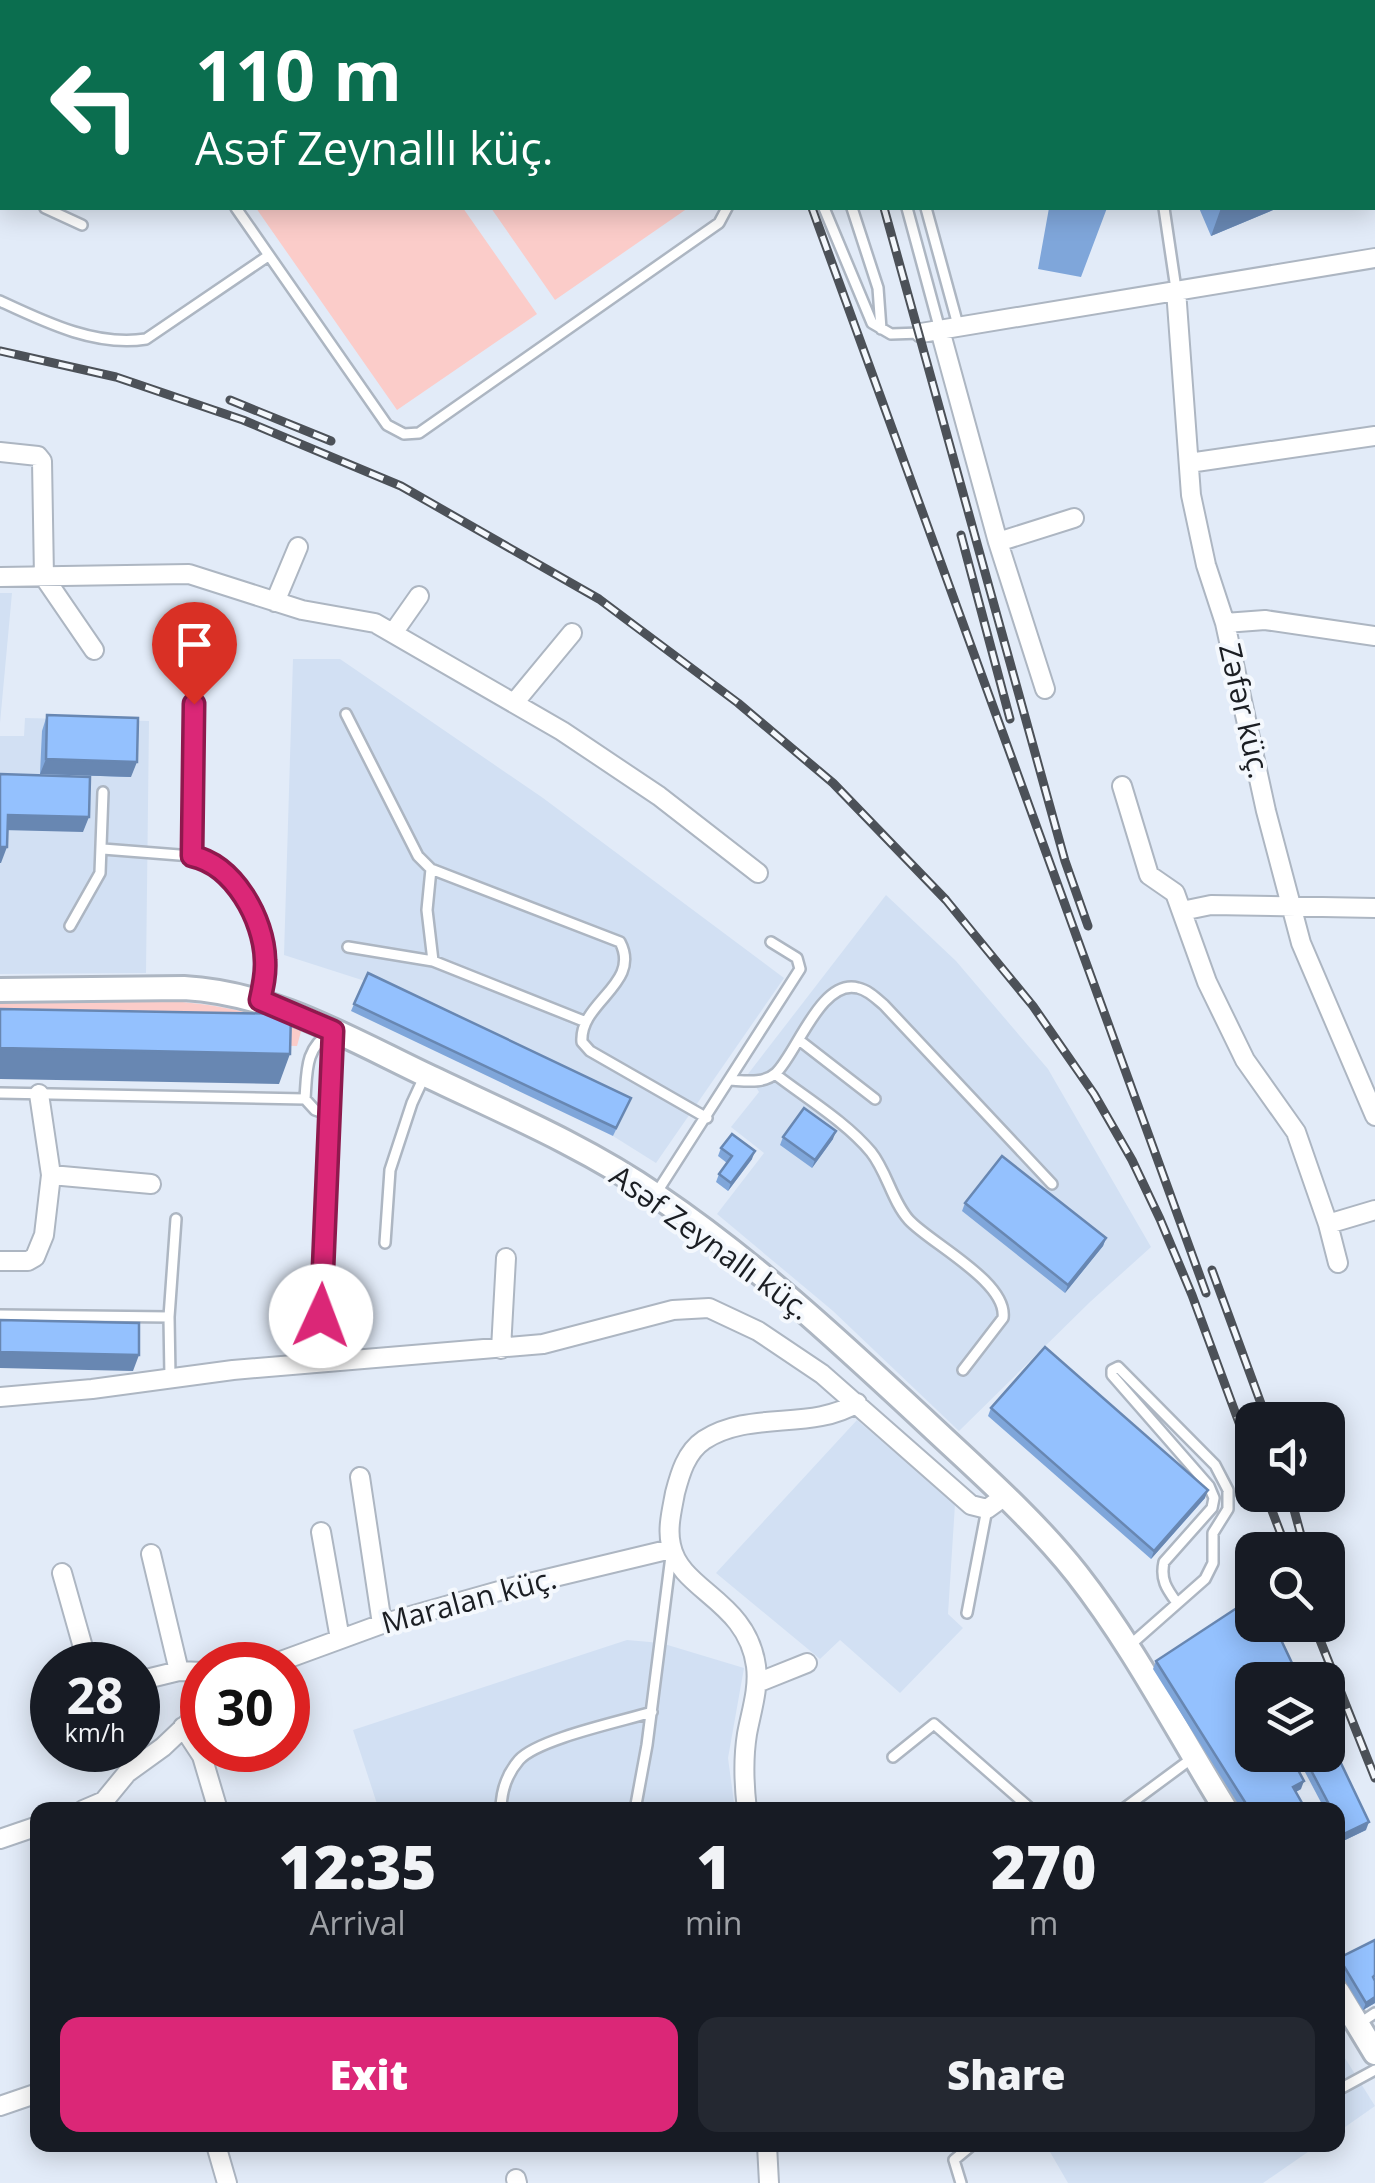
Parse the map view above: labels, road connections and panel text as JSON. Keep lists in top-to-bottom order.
{
  "streets": {
    "main road": ["Asəf Zeynallı küç."],
    "street": ["Zəfər küç.", "Maralan küç."]
  },
  "page": {
    "turn": ["110 m", "Asəf Zeynallı küç."],
    "speed": "28 km/h",
    "limit": "30",
    "eta": [
      "12:35",
      "Arrival",
      "1",
      "min",
      "270",
      "m"
    ],
    "buttons": ["Exit", "Share"]
  }
}
